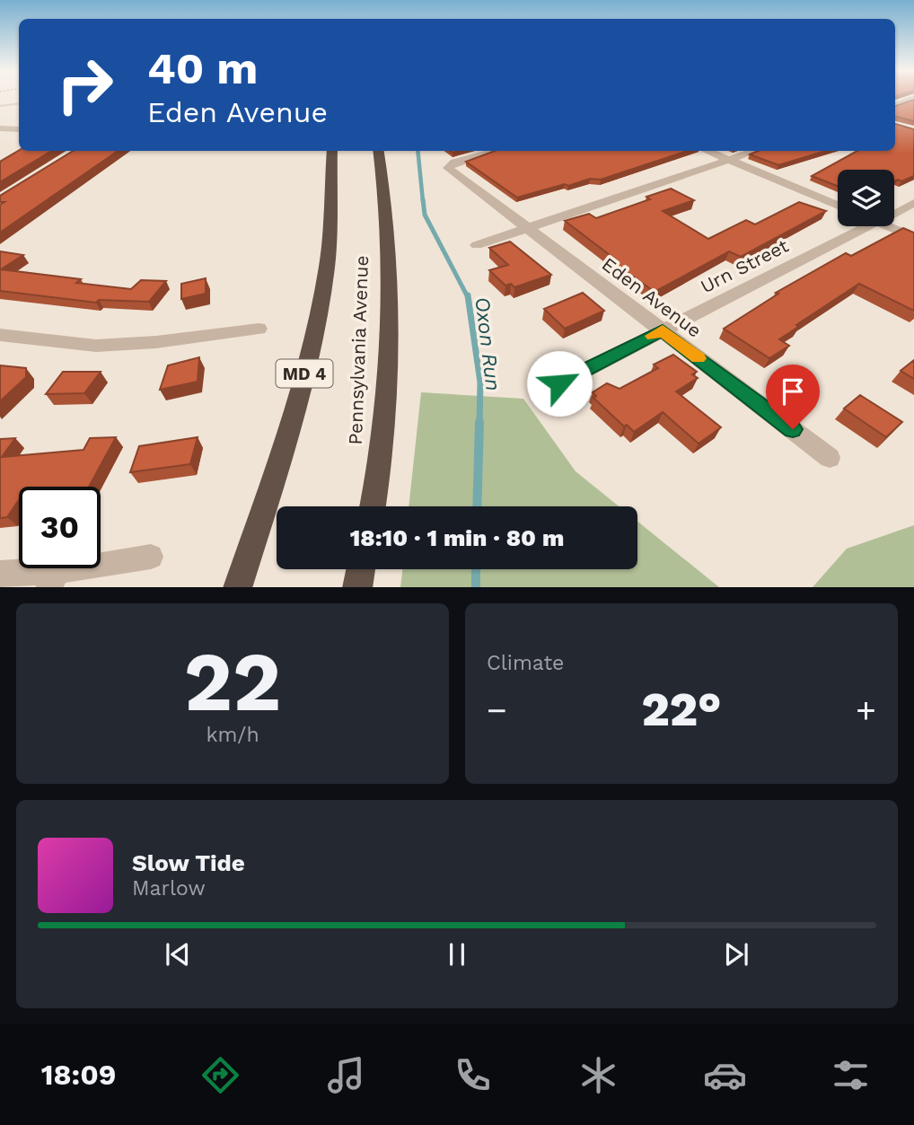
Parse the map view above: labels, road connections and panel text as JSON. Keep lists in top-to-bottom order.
{
  "streets": {
    "highway": ["Pennsylvania Avenue", "MD 4"],
    "street": ["Urn Street", "Eden Avenue"]
  },
  "crossings": [
    ["Urn Street", "Eden Avenue"]
  ],
  "water": ["Oxon Run"],
  "page": {
    "turn": ["40 m", "Eden Avenue"],
    "limit": "30",
    "trip": "18:10 · 1 min · 80 m",
    "tile": [
      ["22", "km/h"],
      "Climate"
    ],
    "heat": ["−", "22°", "+"],
    "song": ["Slow Tide", "Marlow"],
    "tabs": "18:09"
  }
}
